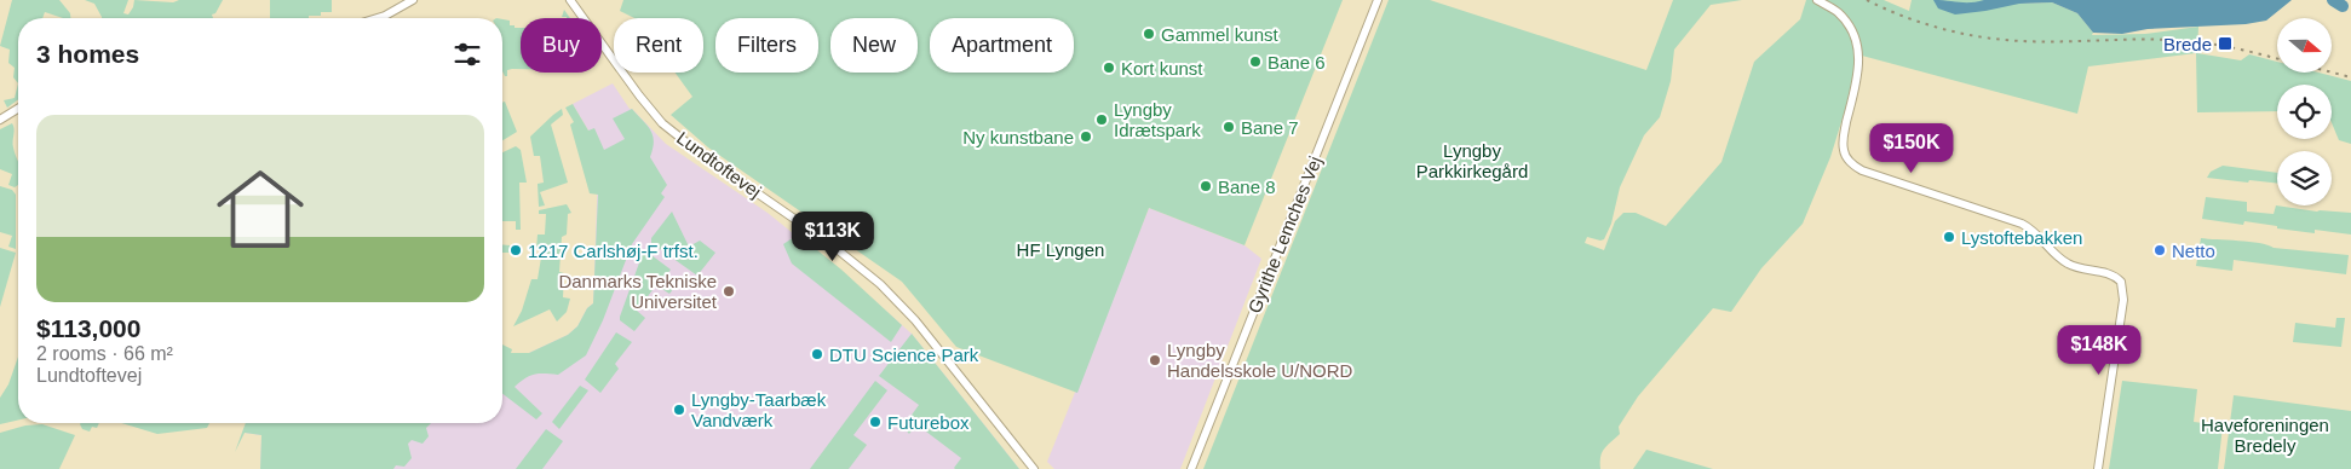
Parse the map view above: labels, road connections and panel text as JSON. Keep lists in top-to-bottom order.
{
  "streets": {
    "street": ["Lundtoftevej", "Gyrithe Lemches Vej"]
  },
  "parks": ["Lyngby Parkkirkegård", "HF Lyngen", "Haveforeningen Bredely"],
  "places": {
    "other": [
      "Gammel kunst",
      "Bane 6",
      "Kort kunst",
      "Lyngby Idrætspark",
      "Bane 7",
      "Ny kunstbane",
      "Bane 8",
      "Lystoftebakken",
      "1217 Carlshøj-F trfst.",
      "Netto",
      "Danmarks Tekniske Universitet",
      "DTU Science Park",
      "Lyngby Handelsskole U/NORD",
      "Lyngby-Taarbæk Vandværk",
      "Futurebox"
    ],
    "transit": ["Brede"]
  },
  "north": "right",
  "page": {
    "chip": [
      "Buy",
      "Rent",
      "Filters",
      "New",
      "Apartment"
    ],
    "heading": "3 homes",
    "list": [
      {
        "name": "$113,000",
        "note": "2 rooms · 66 m² · Lundtoftevej"
      }
    ],
    "price": ["$150K", "$113K", "$148K"]
  }
}
